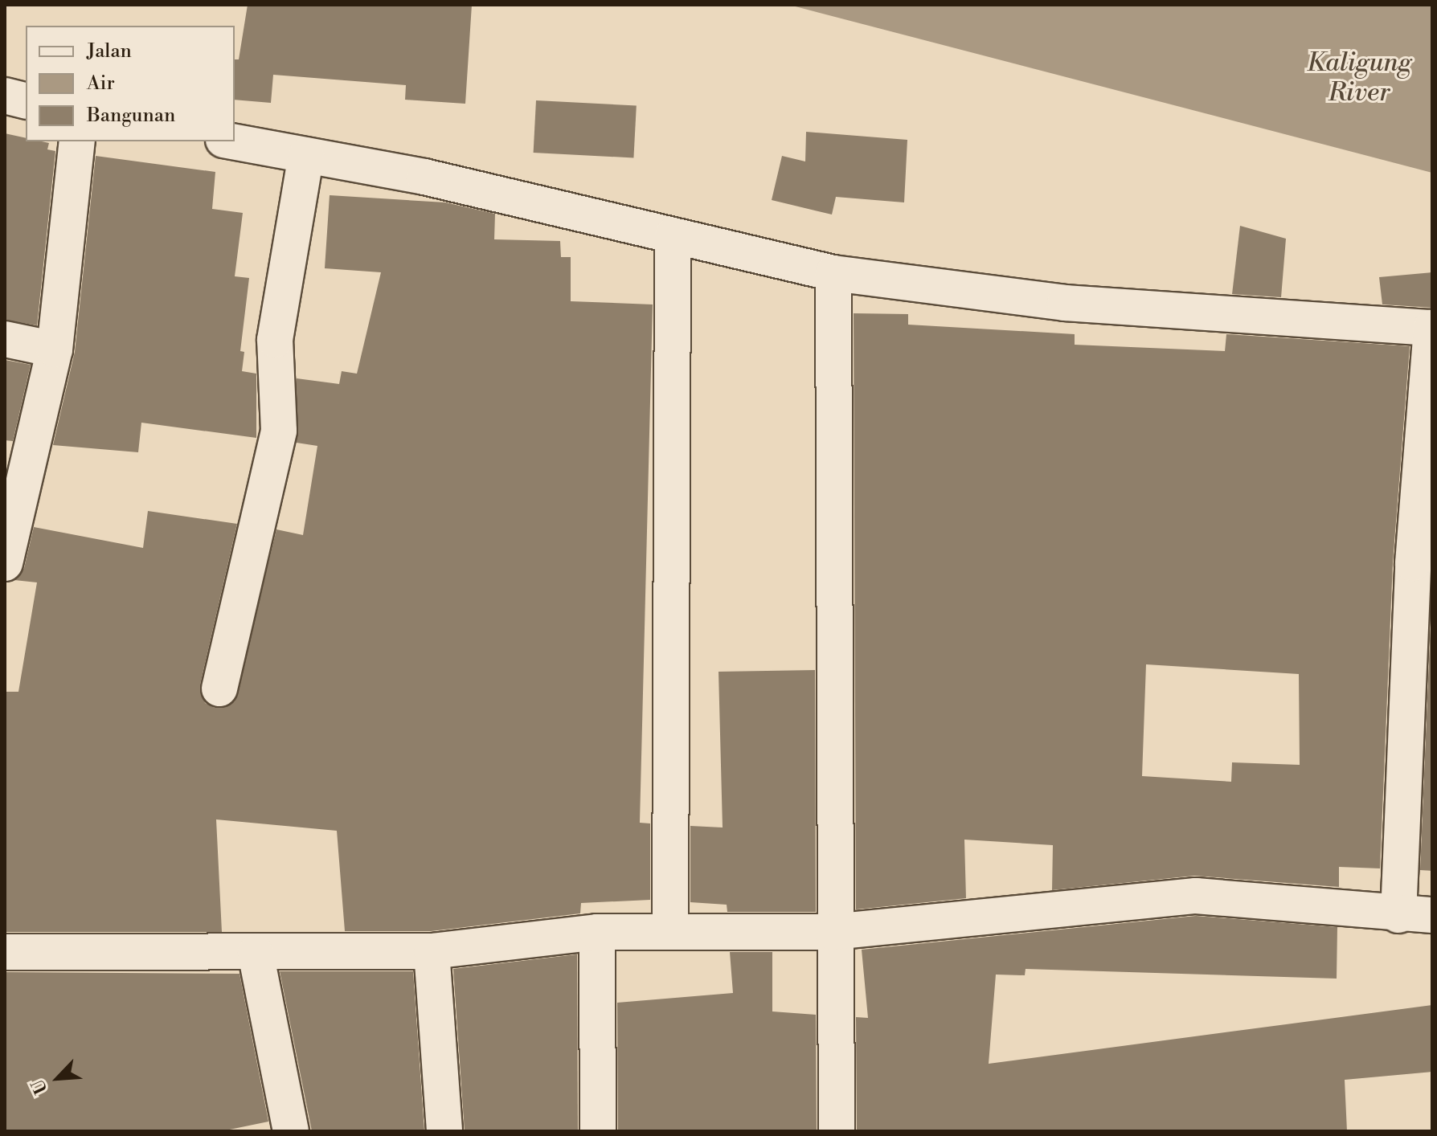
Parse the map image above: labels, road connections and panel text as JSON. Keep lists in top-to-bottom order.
{
  "water": ["Kaligung River"],
  "legend": ["Jalan", "Air", "Bangunan"],
  "north": "bottom left"
}
